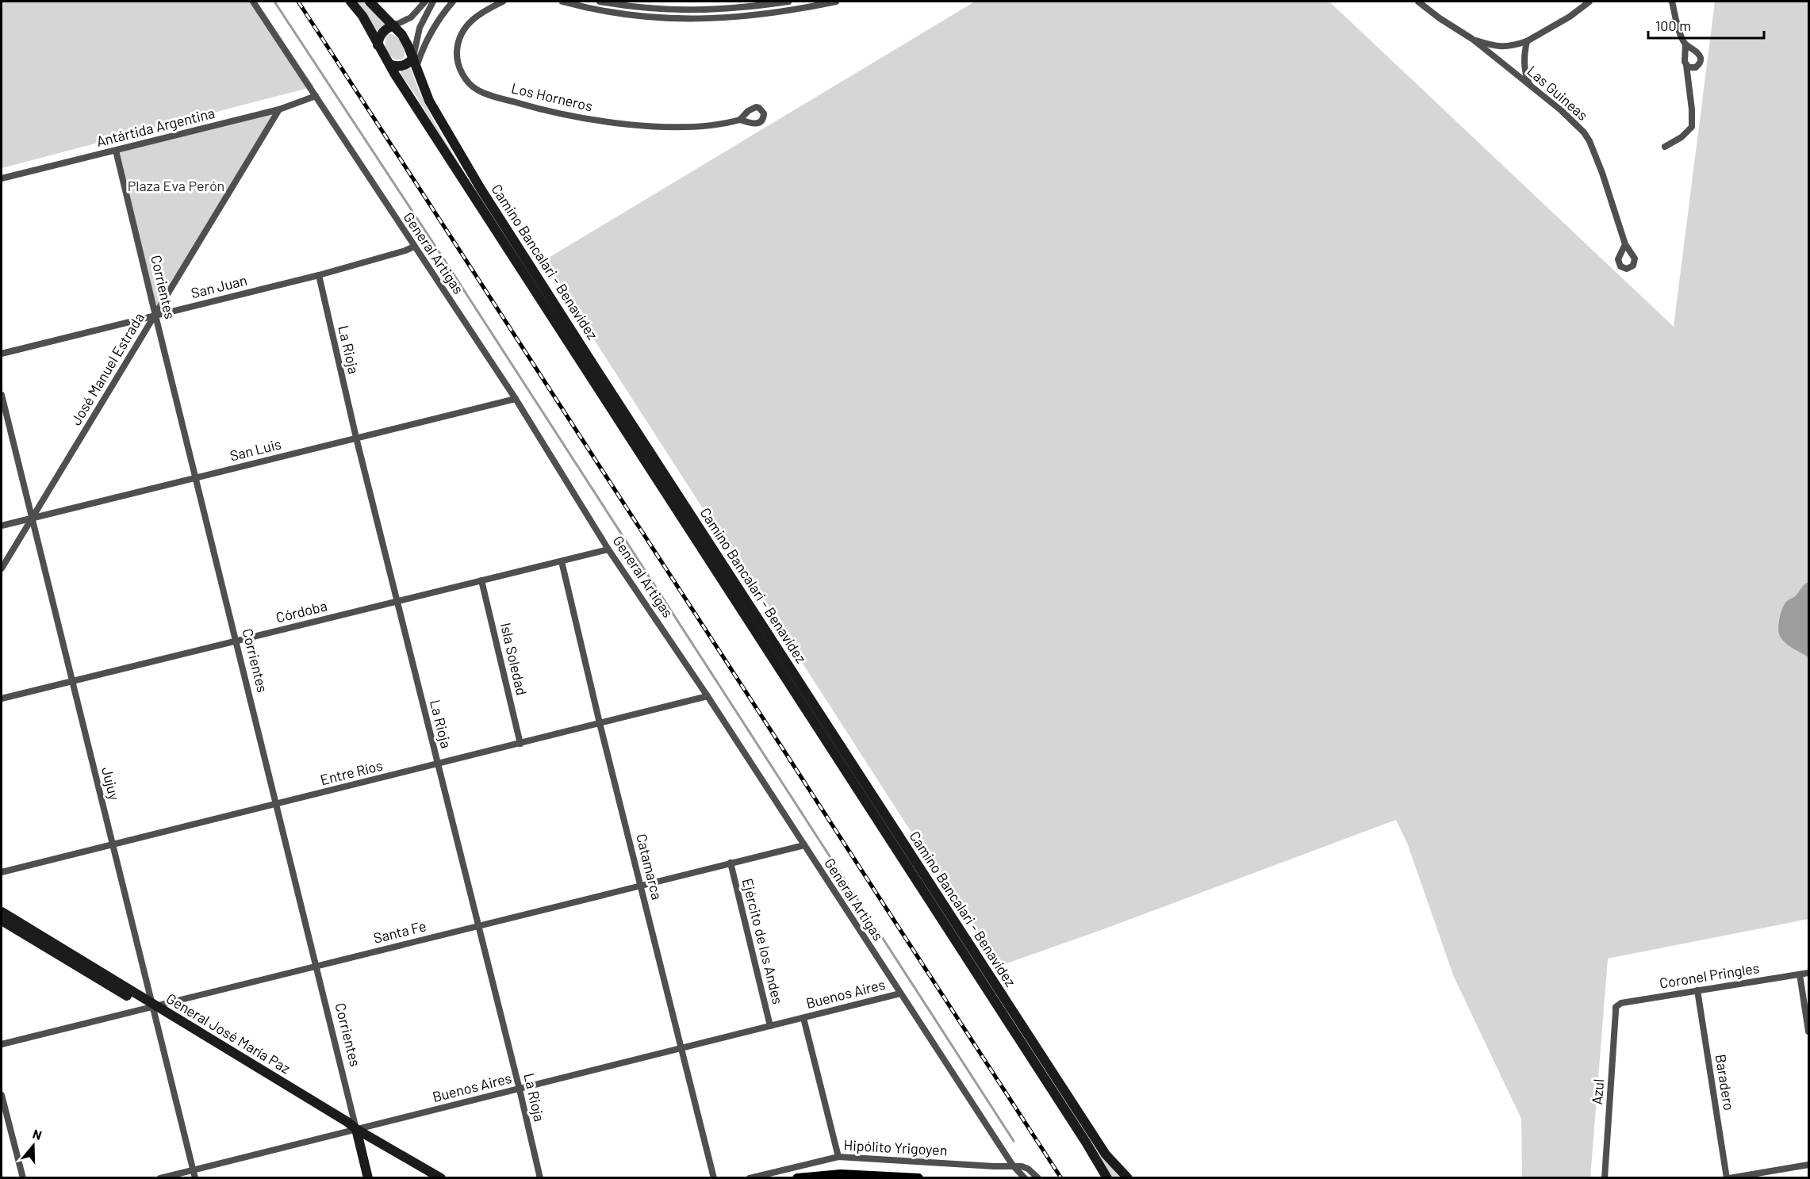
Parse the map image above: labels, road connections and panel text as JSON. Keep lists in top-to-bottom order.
{
  "streets": {
    "main road": ["Camino Bancalari - Benavídez", "Corrientes", "General José María Paz"],
    "street": [
      "Las Guineas",
      "Los Horneros",
      "Antártida Argentina",
      "General Artigas",
      "San Juan",
      "La Rioja",
      "José Manuel Estrada",
      "San Luis",
      "Córdoba",
      "Isla Soledad",
      "Entre Ríos",
      "Jujuy",
      "Catamarca",
      "Santa Fe",
      "Ejército de los Andes",
      "Coronel Pringles",
      "Buenos Aires",
      "Baradero",
      "Azul",
      "Hipólito Yrigoyen"
    ]
  },
  "crossings": [
    ["Antártida Argentina", "General Artigas"],
    ["Antártida Argentina", "Corrientes"],
    ["Antártida Argentina", "José Manuel Estrada"],
    ["General Artigas", "San Juan"],
    ["General Artigas", "San Luis"],
    ["General Artigas", "Córdoba"],
    ["General Artigas", "Entre Ríos"],
    ["General Artigas", "Santa Fe"],
    ["General Artigas", "Buenos Aires"],
    ["General Artigas", "Hipólito Yrigoyen"],
    ["San Juan", "Corrientes"],
    ["San Juan", "La Rioja"],
    ["San Juan", "José Manuel Estrada"],
    ["Corrientes", "José Manuel Estrada"],
    ["Corrientes", "San Luis"],
    ["Corrientes", "Córdoba"],
    ["Corrientes", "Entre Ríos"],
    ["Corrientes", "Santa Fe"],
    ["Corrientes", "Buenos Aires"],
    ["Corrientes", "General José María Paz"],
    ["La Rioja", "San Luis"],
    ["La Rioja", "Córdoba"],
    ["La Rioja", "Entre Ríos"],
    ["La Rioja", "Santa Fe"],
    ["La Rioja", "Buenos Aires"],
    ["José Manuel Estrada", "San Luis"],
    ["José Manuel Estrada", "Jujuy"],
    ["San Luis", "Jujuy"],
    ["Córdoba", "Isla Soledad"],
    ["Córdoba", "Jujuy"],
    ["Córdoba", "Catamarca"],
    ["Isla Soledad", "Entre Ríos"],
    ["Entre Ríos", "Jujuy"],
    ["Entre Ríos", "Catamarca"],
    ["Jujuy", "Santa Fe"],
    ["Jujuy", "Buenos Aires"],
    ["Jujuy", "General José María Paz"],
    ["Catamarca", "Santa Fe"],
    ["Catamarca", "Buenos Aires"],
    ["Santa Fe", "Ejército de los Andes"],
    ["Santa Fe", "General José María Paz"],
    ["Ejército de los Andes", "Buenos Aires"],
    ["Coronel Pringles", "Baradero"],
    ["Coronel Pringles", "Azul"],
    ["Buenos Aires", "General José María Paz"]
  ],
  "parks": ["Plaza Eva Perón"],
  "scale_bar": "100 m",
  "north": "top"
}
